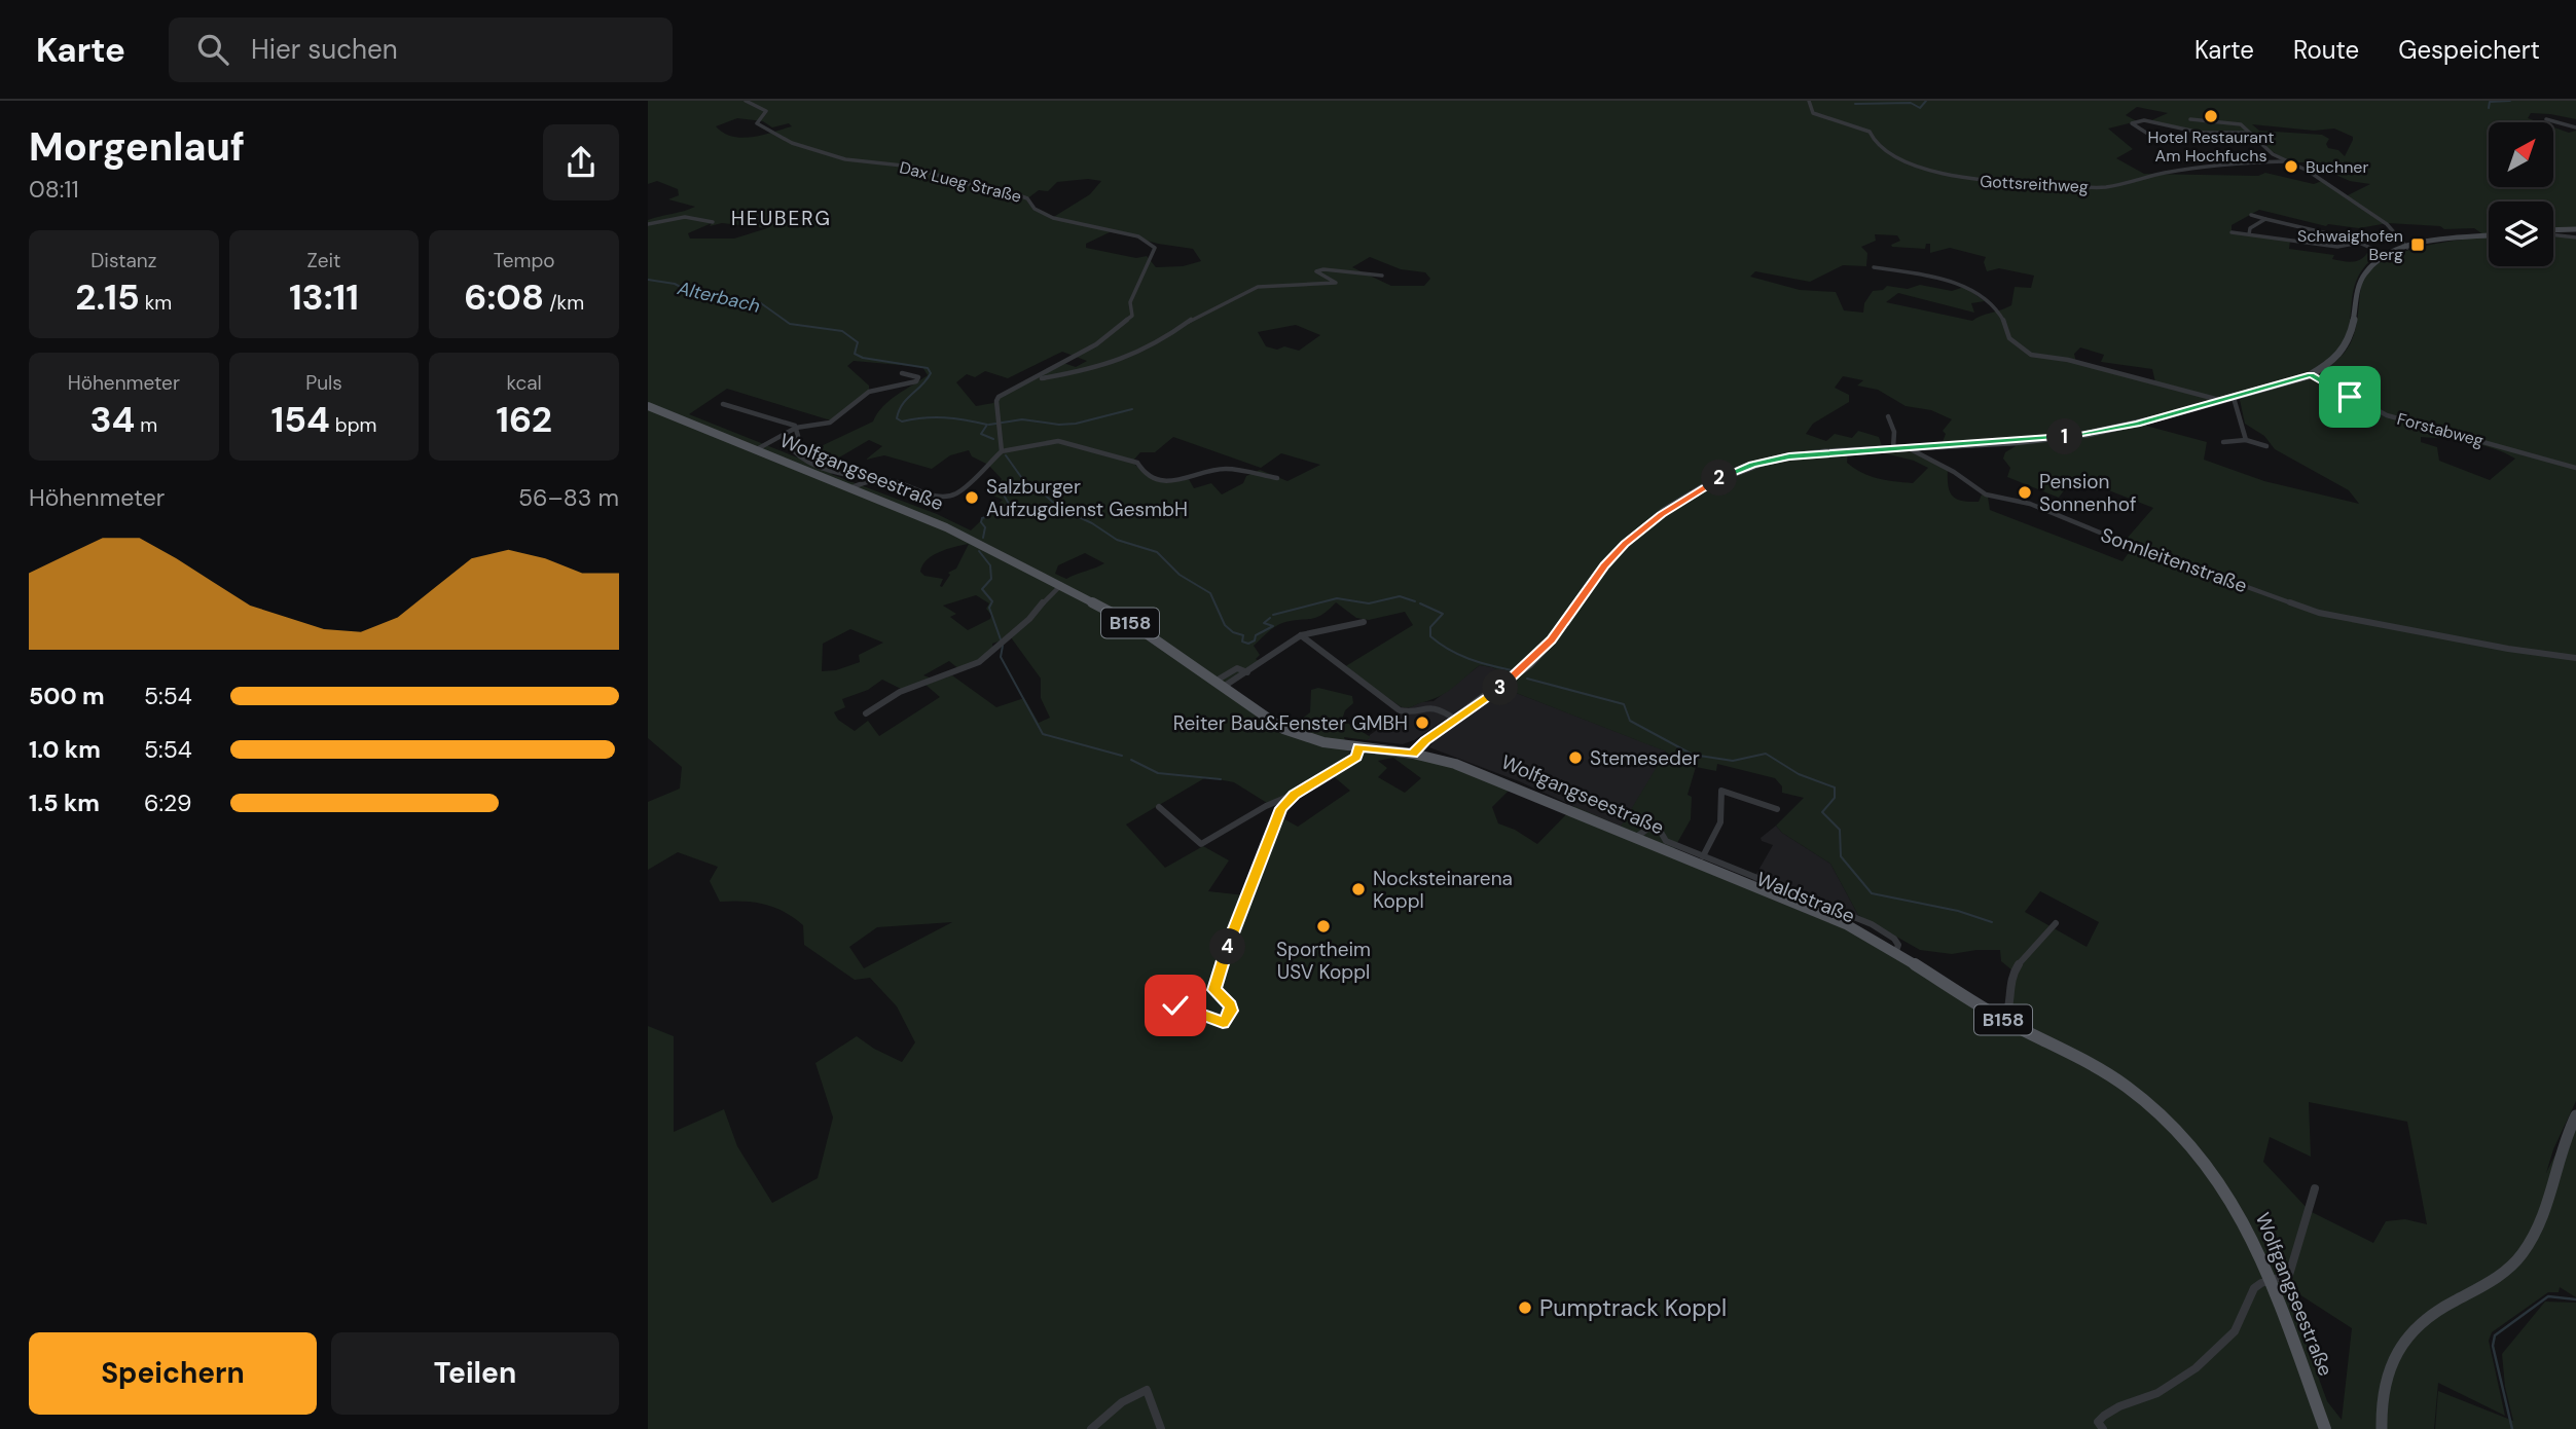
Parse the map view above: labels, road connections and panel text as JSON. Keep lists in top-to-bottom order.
{
  "streets": {
    "main road": ["Wolfgangseestraße", "B158"],
    "street": [
      "Dax Lueg Straße",
      "Gottsreithweg",
      "Forstabweg",
      "Sonnleitenstraße",
      "Waldstraße"
    ]
  },
  "crossings": [
    ["Wolfgangseestraße", "Waldstraße"]
  ],
  "districts": ["HEUBERG"],
  "water": ["Alterbach"],
  "places": {
    "other": [
      "Hotel Restaurant Am Hochfuchs",
      "Buchner",
      "Pension Sonnenhof",
      "Salzburger Aufzugdienst GesmbH",
      "Reiter Bau&Fenster GMBH",
      "Stemeseder",
      "Nocksteinarena Koppl",
      "Sportheim USV Koppl",
      "Pumptrack Koppl"
    ],
    "transit": ["Schwaighofen Berg"]
  },
  "north": "top right",
  "page": {
    "header": "Karte",
    "search": "Hier suchen",
    "nav": ["Karte", "Route", "Gespeichert"],
    "heading": ["Morgenlauf", "08:11"],
    "stats": [
      ["Distanz", "2.15 km"],
      ["Zeit", "13:11"],
      ["Tempo", "6:08 /km"],
      ["Höhenmeter", "34 m"],
      ["Puls", "154 bpm"],
      ["kcal", "162"]
    ],
    "pins": [
      "1",
      "2",
      "3",
      "4"
    ],
    "chart": ["Höhenmeter", "56–83 m"],
    "list": [
      {
        "name": "500 m",
        "note": "5:54"
      },
      {
        "name": "1.0 km",
        "note": "5:54"
      },
      {
        "name": "1.5 km",
        "note": "6:29"
      }
    ],
    "buttons": ["Speichern", "Teilen"]
  }
}
